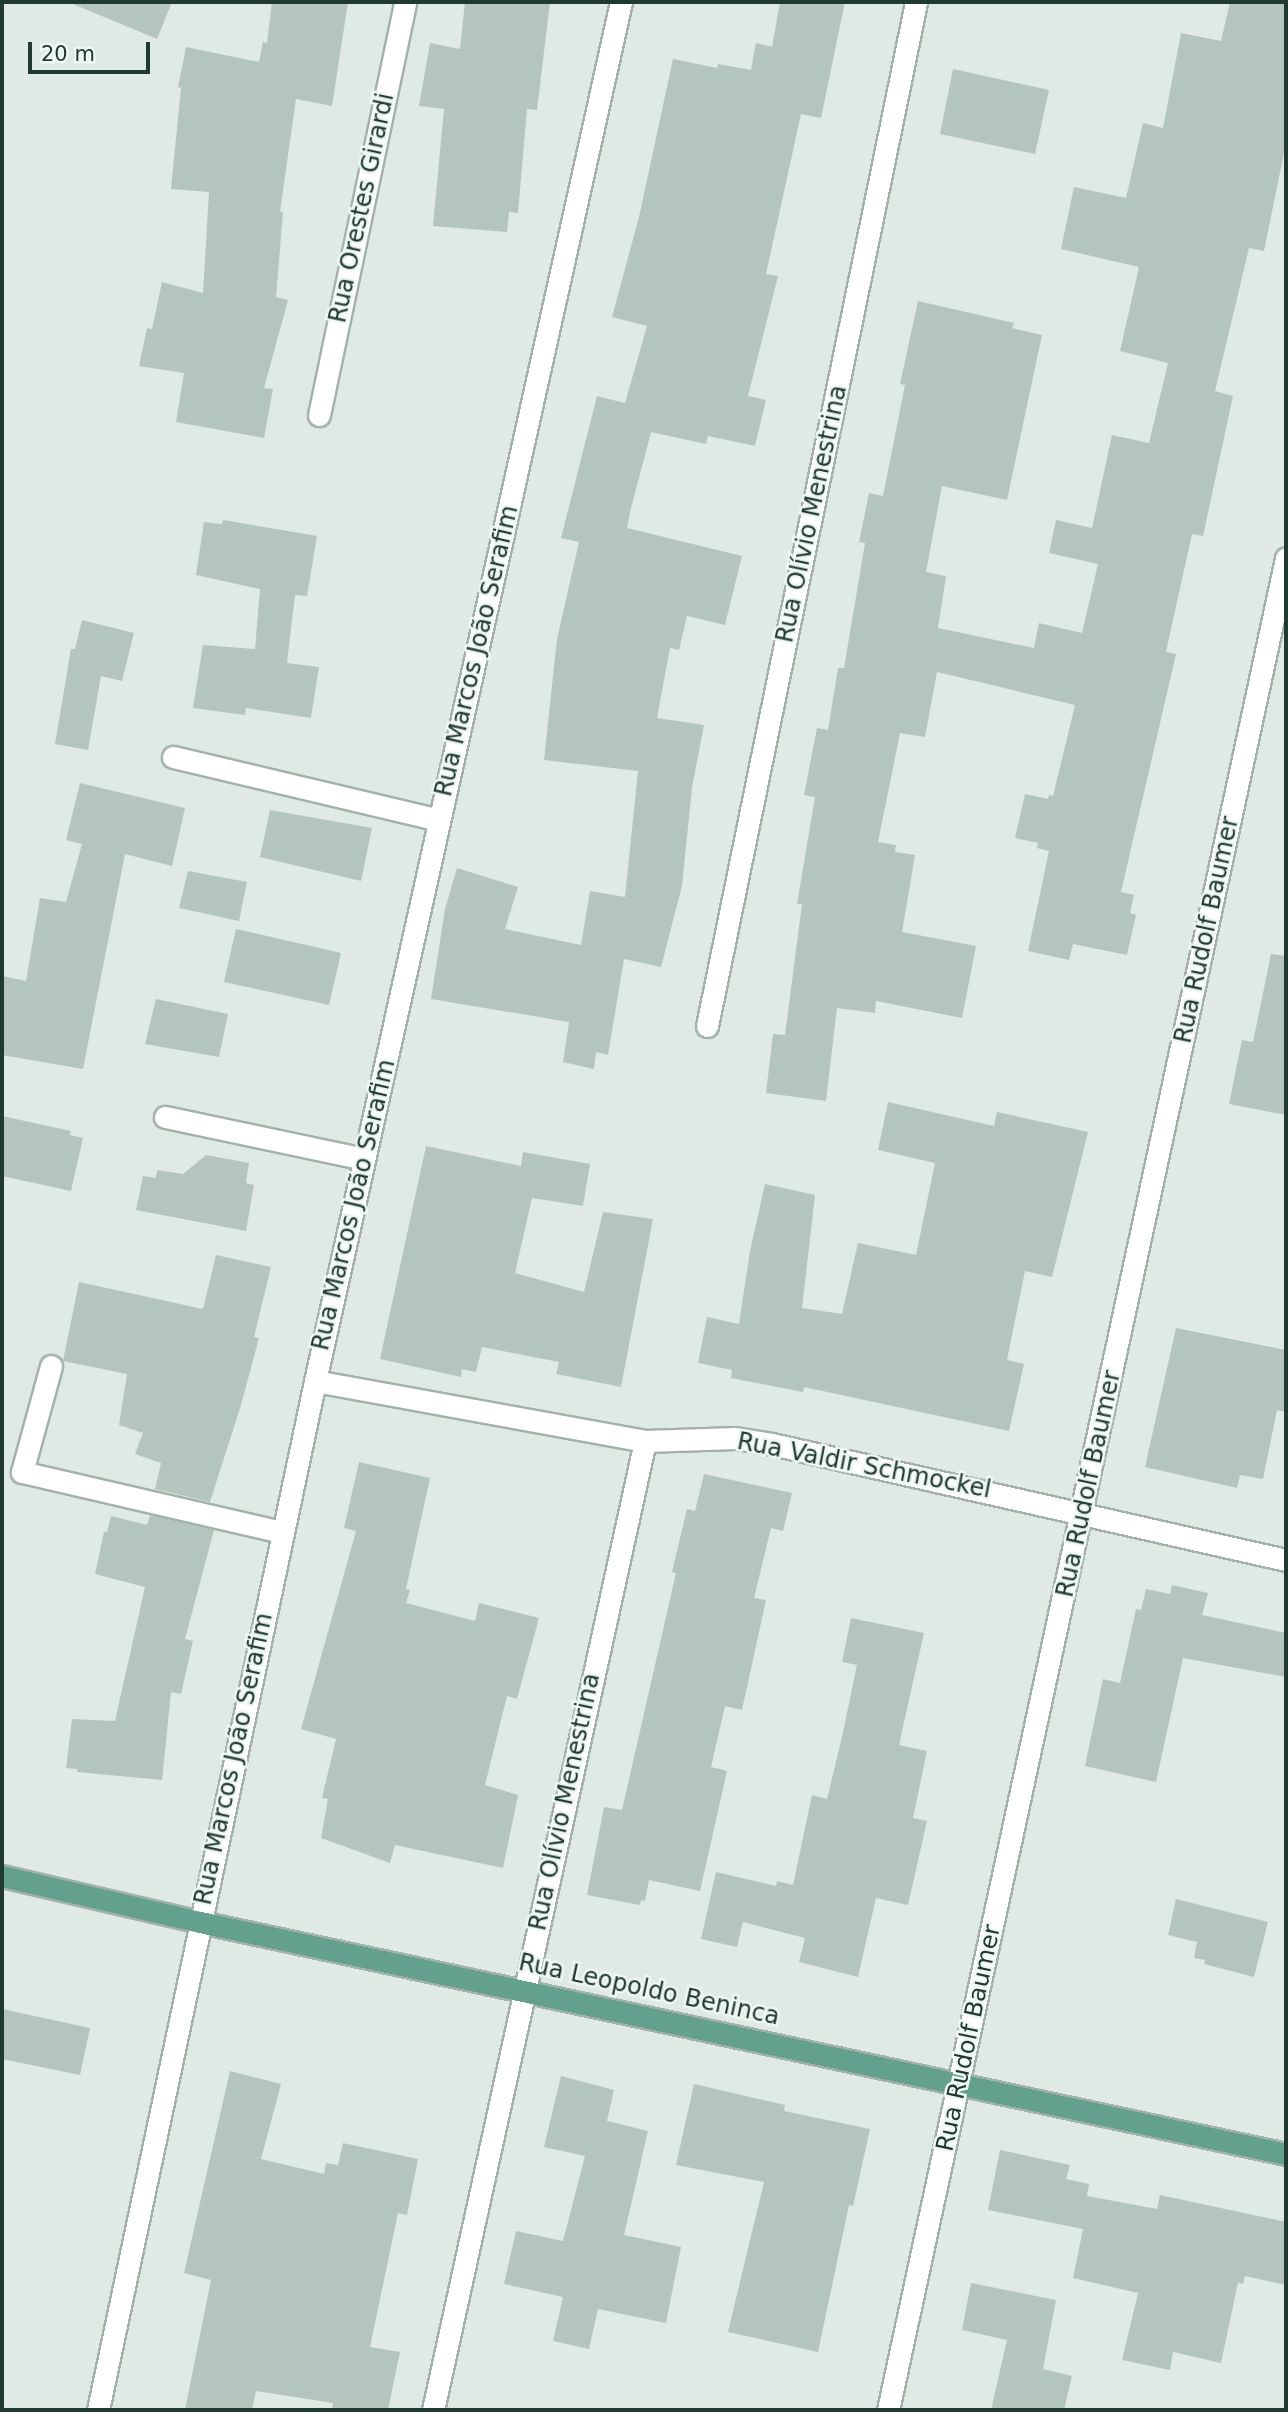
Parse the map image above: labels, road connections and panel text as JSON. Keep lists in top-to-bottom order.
{
  "streets": {
    "main road": ["Rua Leopoldo Beninca"],
    "street": [
      "Rua Orestes Girardi",
      "Rua Olívio Menestrina",
      "Rua Marcos João Serafim",
      "Rua Rudolf Baumer",
      "Rua Valdir Schmockel"
    ]
  },
  "crossings": [
    ["Rua Olívio Menestrina", "Rua Valdir Schmockel"],
    ["Rua Olívio Menestrina", "Rua Leopoldo Beninca"],
    ["Rua Marcos João Serafim", "Rua Valdir Schmockel"],
    ["Rua Marcos João Serafim", "Rua Leopoldo Beninca"],
    ["Rua Rudolf Baumer", "Rua Valdir Schmockel"],
    ["Rua Rudolf Baumer", "Rua Leopoldo Beninca"]
  ],
  "scale_bar": "20 m"
}
